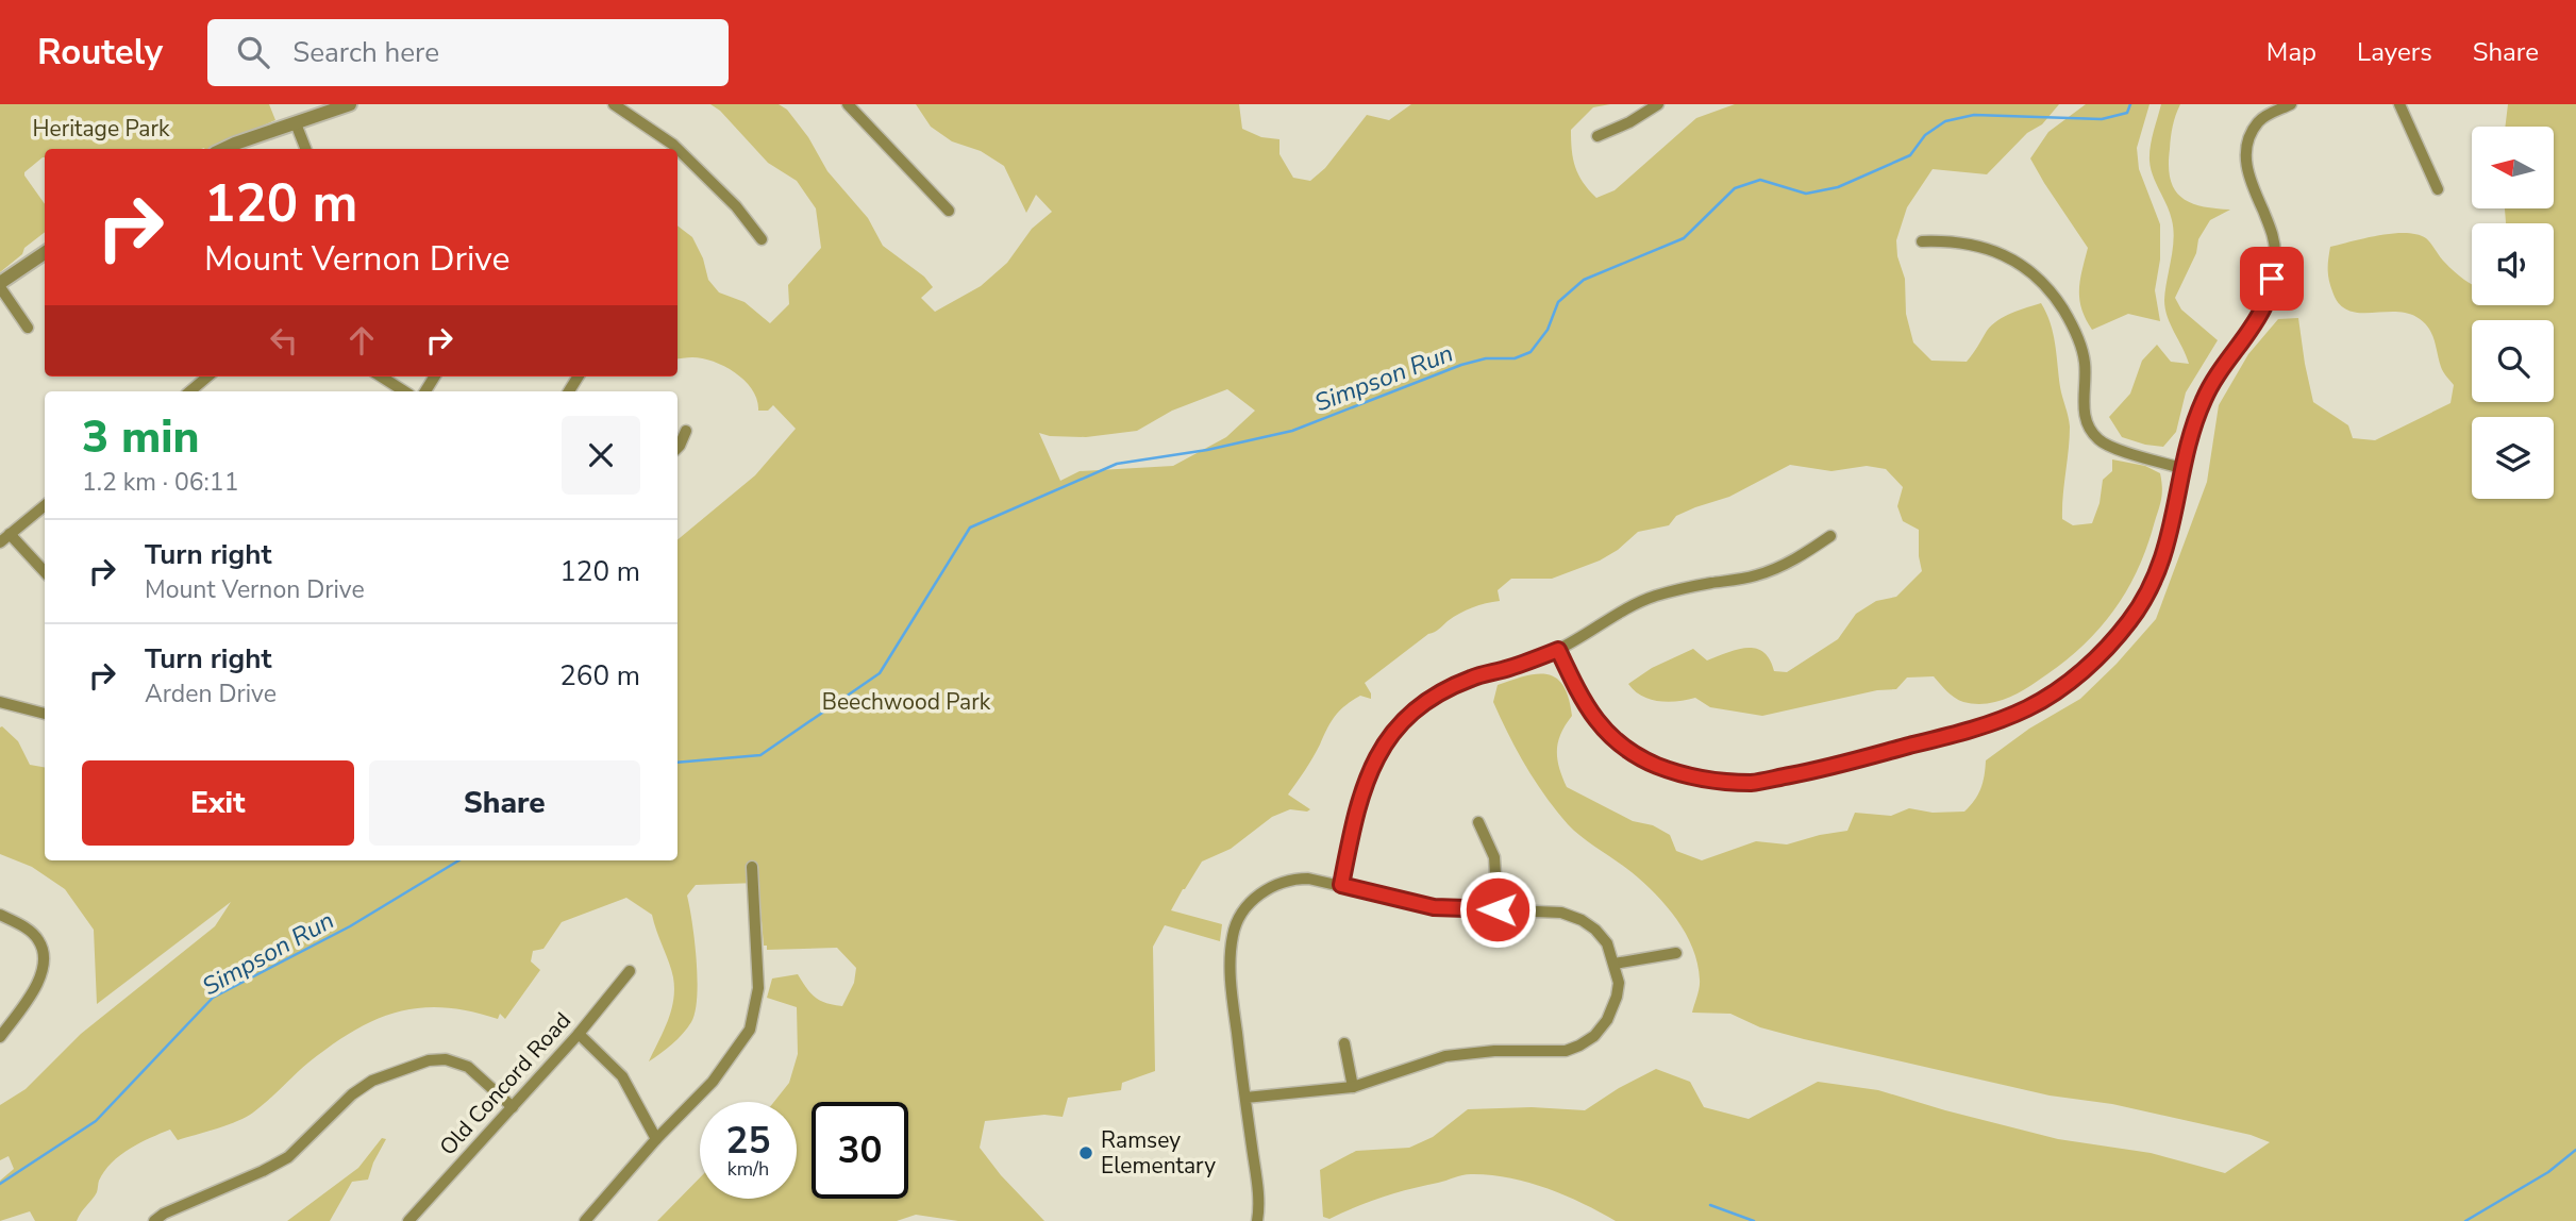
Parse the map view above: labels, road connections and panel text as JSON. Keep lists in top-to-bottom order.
{
  "streets": {
    "street": ["Old Concord Road"]
  },
  "water": ["Simpson Run"],
  "parks": ["Heritage Park", "Beechwood Park"],
  "places": ["Ramsey Elementary"],
  "north": "left",
  "page": {
    "header": "Routely",
    "search": "Search here",
    "nav": ["Map", "Layers", "Share"],
    "turn": ["120 m", "Mount Vernon Drive"],
    "heading": ["3 min", "1.2 km · 06:11"],
    "list": [
      {
        "name": "Turn right",
        "note": "Mount Vernon Drive",
        "value": "120 m"
      },
      {
        "name": "Turn right",
        "note": "Arden Drive",
        "value": "260 m"
      }
    ],
    "buttons": ["Exit", "Share"],
    "speed": "25 km/h",
    "limit": "30"
  }
}
